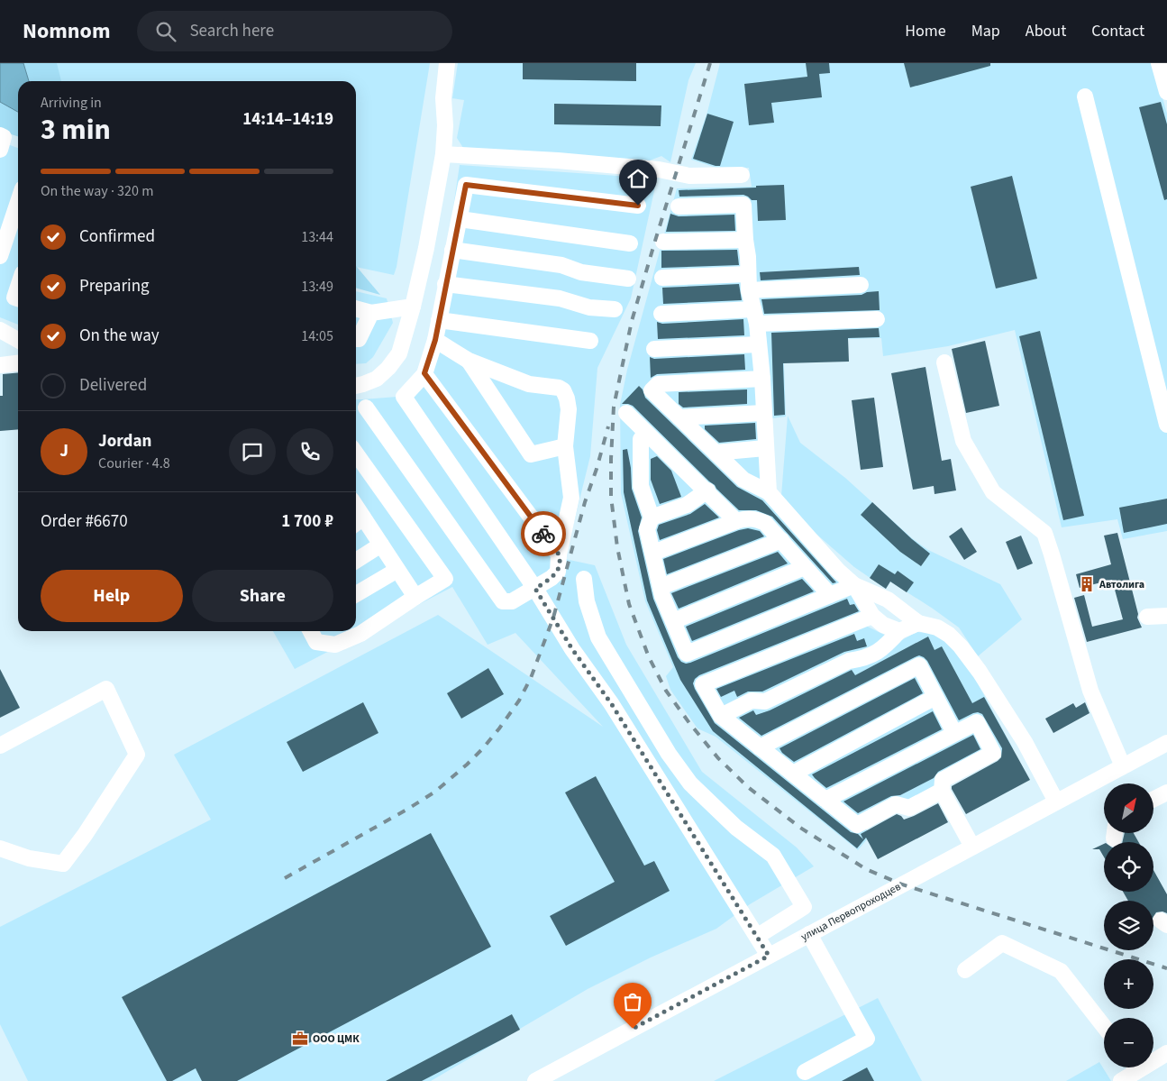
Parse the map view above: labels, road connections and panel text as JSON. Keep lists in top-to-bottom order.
{
  "streets": {
    "street": ["улица Первопроходцев"]
  },
  "places": {
    "building": ["Автолига"],
    "office": ["ООО ЦМК"]
  },
  "north": "top right",
  "page": {
    "header": "Nomnom",
    "search": "Search here",
    "nav": [
      "Home",
      "Map",
      "About",
      "Contact"
    ],
    "heading": ["3 min", "Arriving in", "14:14–14:19"],
    "panel": [
      "Jordan",
      "Courier · 4.8",
      "Order #6670",
      "1 700 ₽"
    ],
    "bar": "On the way · 320 m",
    "list": [
      ["Confirmed", "13:44"],
      ["Preparing", "13:49"],
      ["On the way", "14:05"],
      "Delivered"
    ],
    "round": "J",
    "buttons": ["Help", "Share"],
    "map_buttons": ["+", "−"]
  }
}
